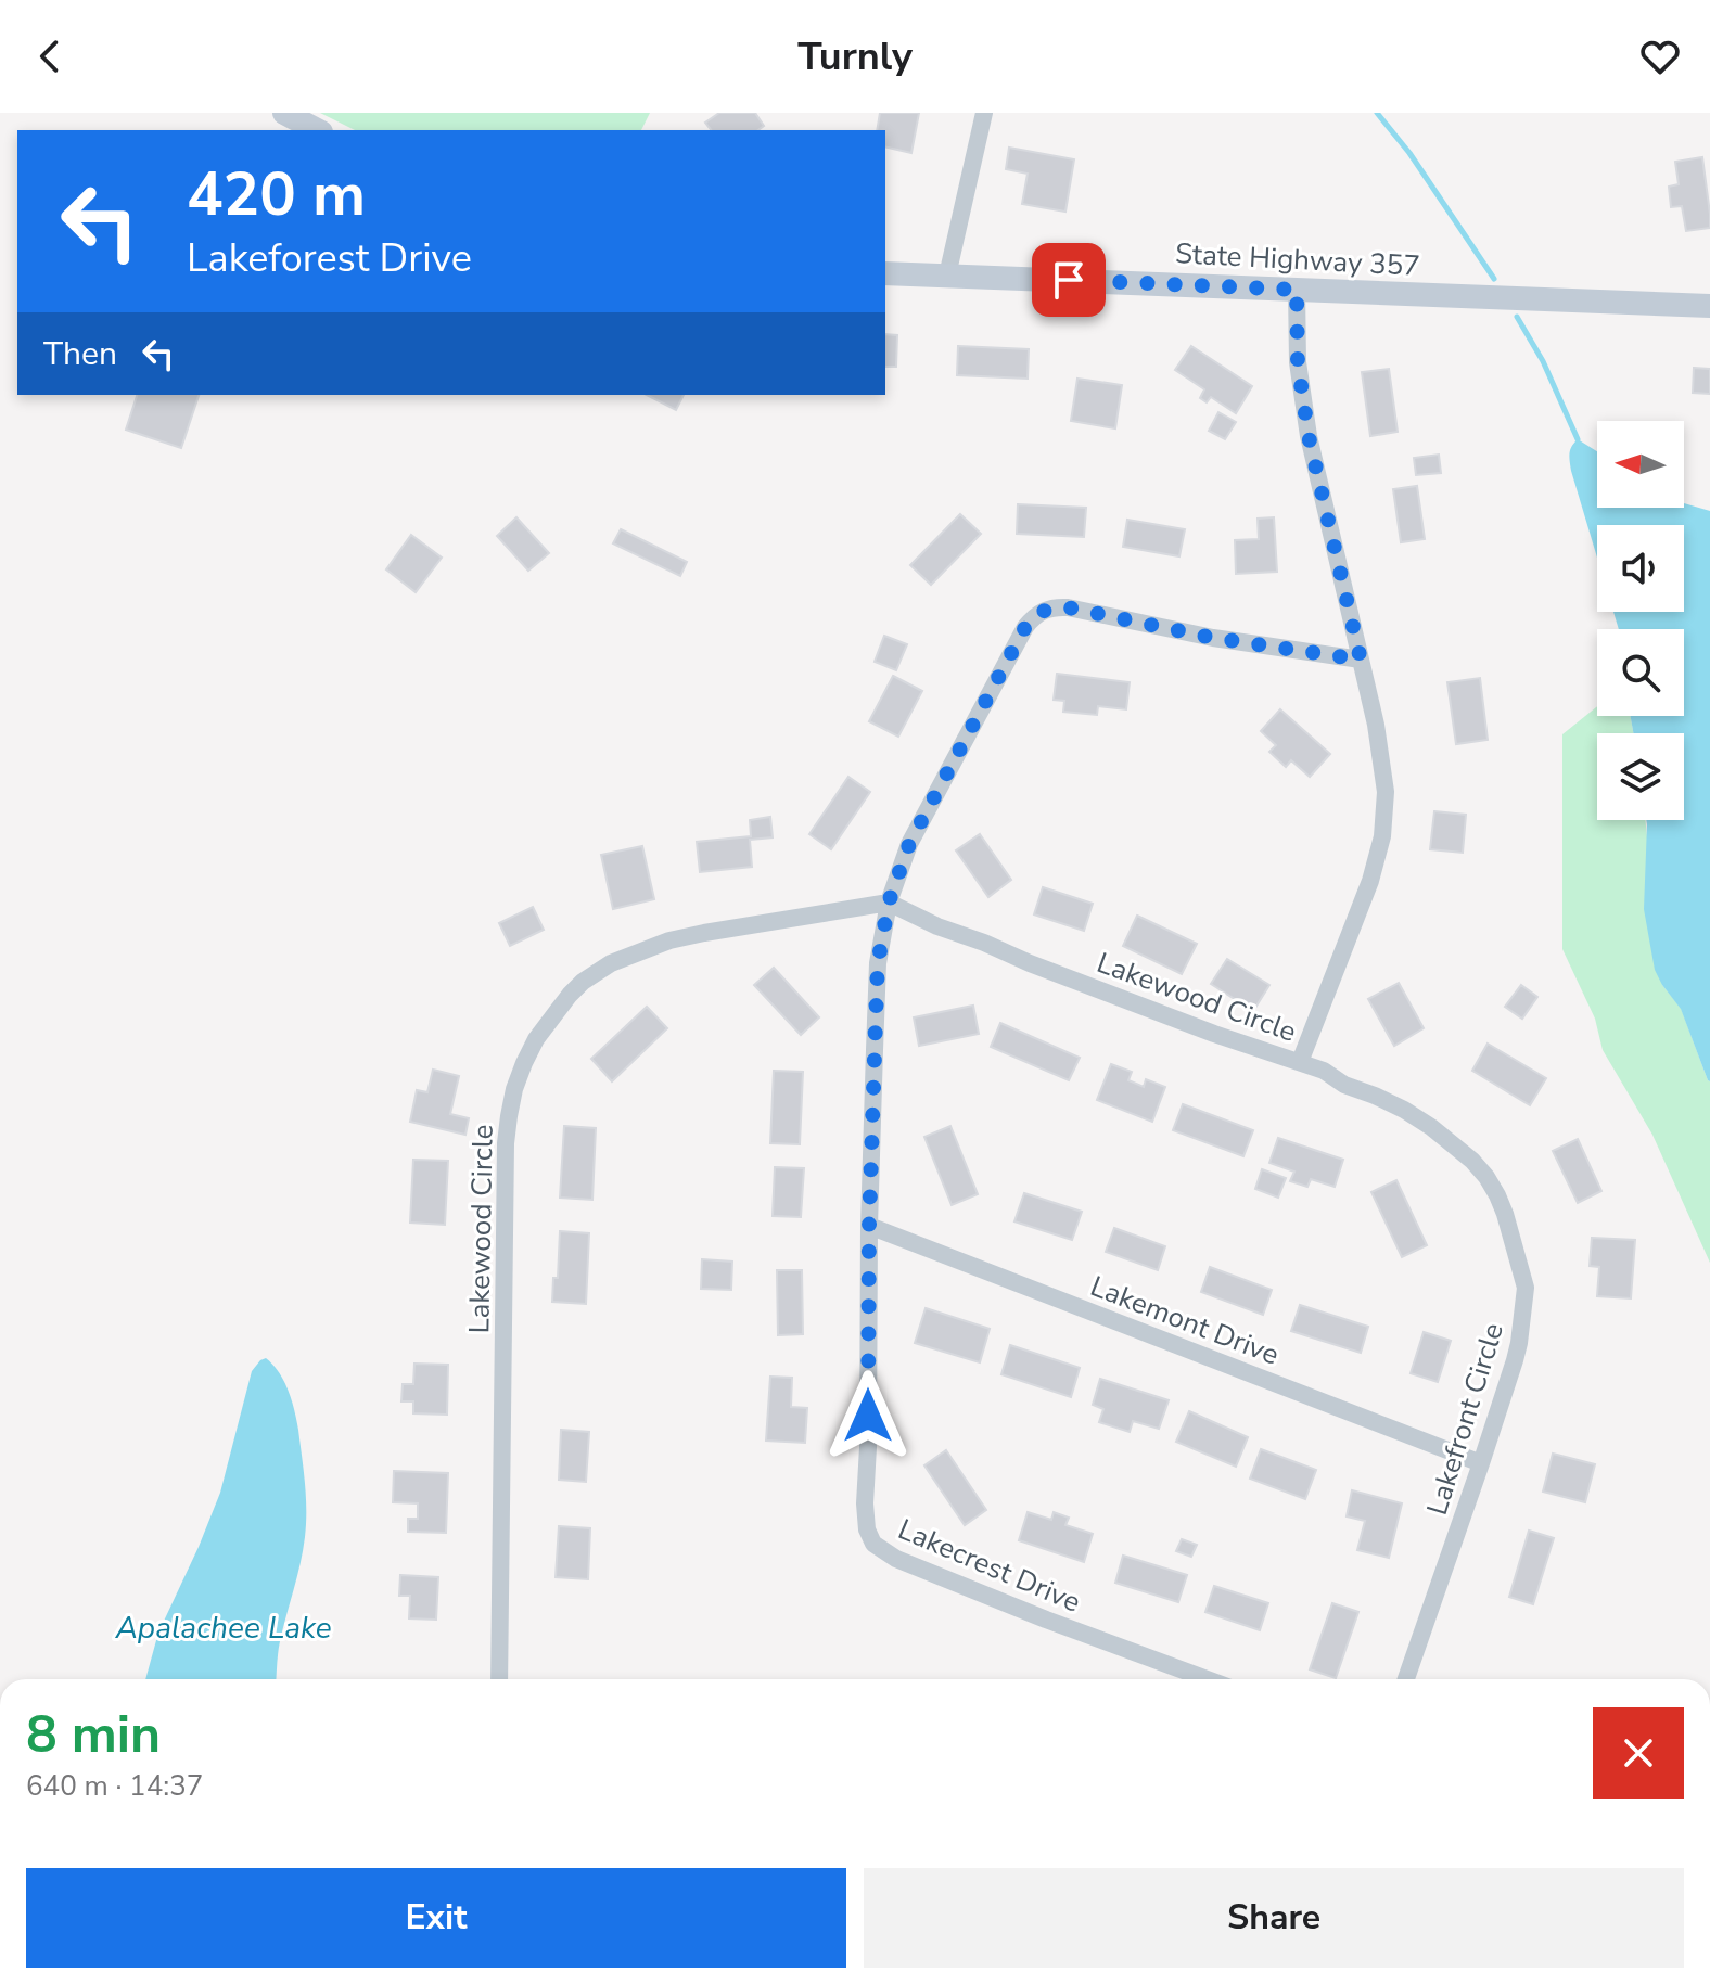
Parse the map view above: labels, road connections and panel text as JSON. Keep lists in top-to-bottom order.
{
  "streets": {
    "main road": ["State Highway 357"],
    "street": [
      "Lakewood Circle",
      "Lakemont Drive",
      "Lakefront Circle",
      "Lakecrest Drive"
    ]
  },
  "crossings": [
    ["Lakewood Circle", "Lakefront Circle"],
    ["Lakewood Circle", "Lakecrest Drive"],
    ["Lakemont Drive", "Lakefront Circle"],
    ["Lakemont Drive", "Lakecrest Drive"]
  ],
  "water": ["Apalachee Lake"],
  "north": "left",
  "page": {
    "header": "Turnly",
    "turn": ["420 m", "Lakeforest Drive"],
    "then": "Then",
    "heading": ["8 min", "640 m · 14:37"],
    "buttons": ["Exit", "Share"]
  }
}
